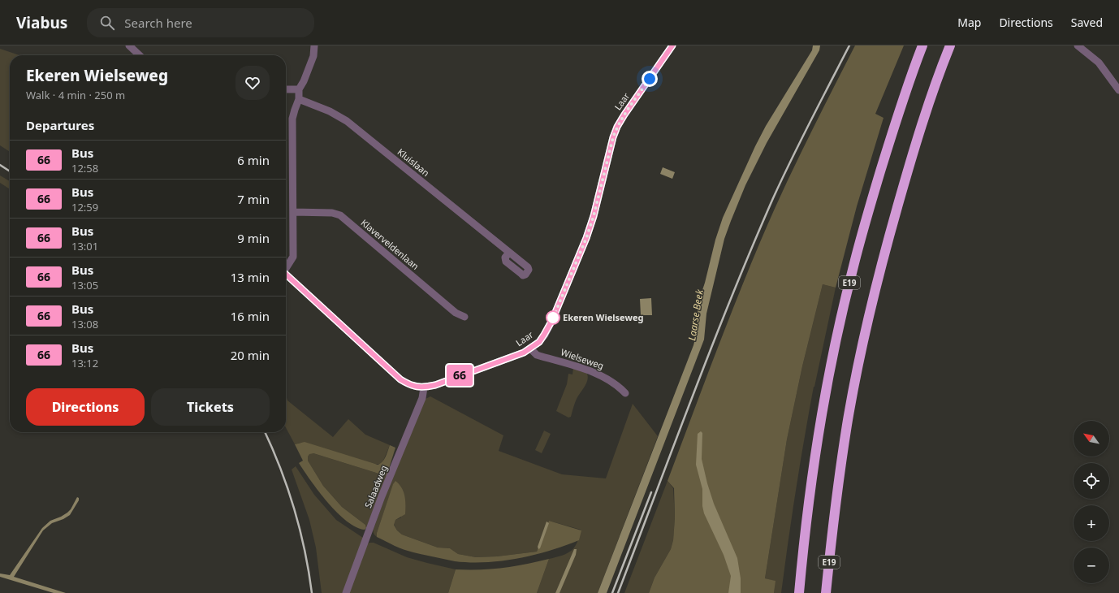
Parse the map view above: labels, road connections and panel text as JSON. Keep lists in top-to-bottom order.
{
  "streets": {
    "highway": ["E19"],
    "street": [
      "Laar",
      "Kluislaan",
      "Klaverveldenlaan",
      "Wielseweg",
      "Salaadweg"
    ]
  },
  "crossings": [
    ["Laar", "Wielseweg"],
    ["Laar", "Salaadweg"]
  ],
  "water": ["Laarse Beek"],
  "places": ["Ekeren Wielseweg"],
  "lines": ["bus line 66"],
  "north": "top left",
  "page": {
    "header": "Viabus",
    "search": "Search here",
    "nav": ["Map", "Directions", "Saved"],
    "on_map": "66",
    "heading": [
      ["Ekeren Wielseweg", "Walk · 4 min · 250 m"],
      "Departures"
    ],
    "list": [
      {
        "mark": "66",
        "name": "Bus",
        "note": "12:58",
        "value": "6 min"
      },
      {
        "mark": "66",
        "name": "Bus",
        "note": "12:59",
        "value": "7 min"
      },
      {
        "mark": "66",
        "name": "Bus",
        "note": "13:01",
        "value": "9 min"
      },
      {
        "mark": "66",
        "name": "Bus",
        "note": "13:05",
        "value": "13 min"
      },
      {
        "mark": "66",
        "name": "Bus",
        "note": "13:08",
        "value": "16 min"
      },
      {
        "mark": "66",
        "name": "Bus",
        "note": "13:12",
        "value": "20 min"
      }
    ],
    "buttons": ["Directions", "Tickets"],
    "map_buttons": ["+", "−"]
  }
}
